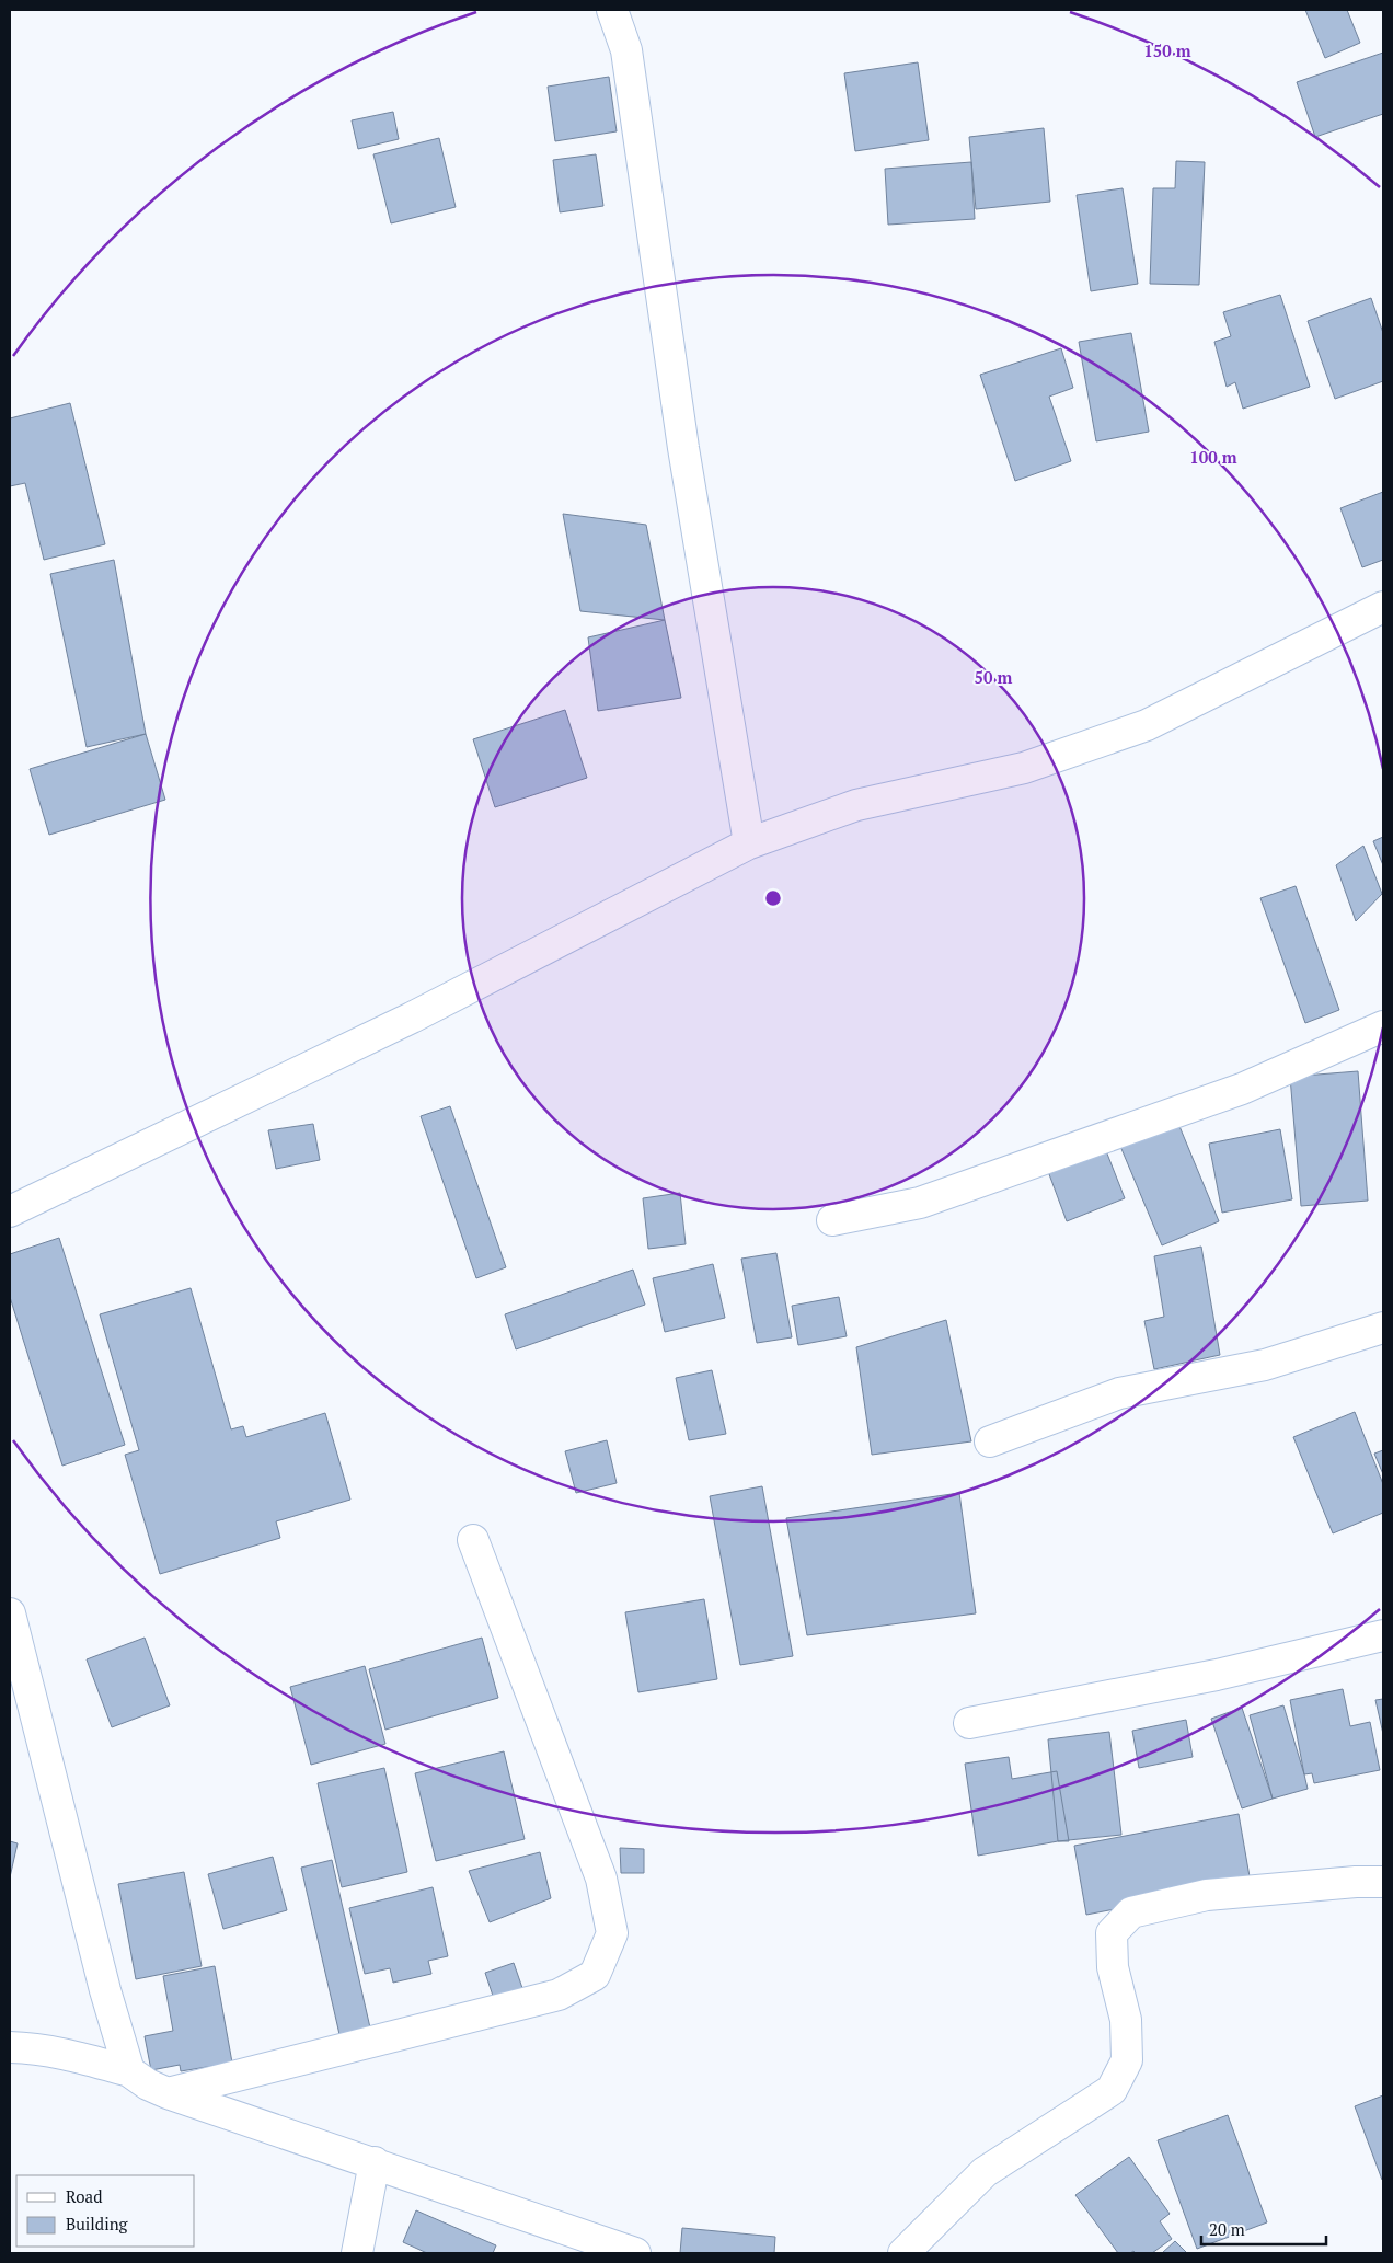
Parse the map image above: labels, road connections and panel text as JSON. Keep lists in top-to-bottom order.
{
  "legend": ["Road", "Building"],
  "scale_bar": "20 m",
  "rings": ["150 m", "100 m", "50 m"]
}
